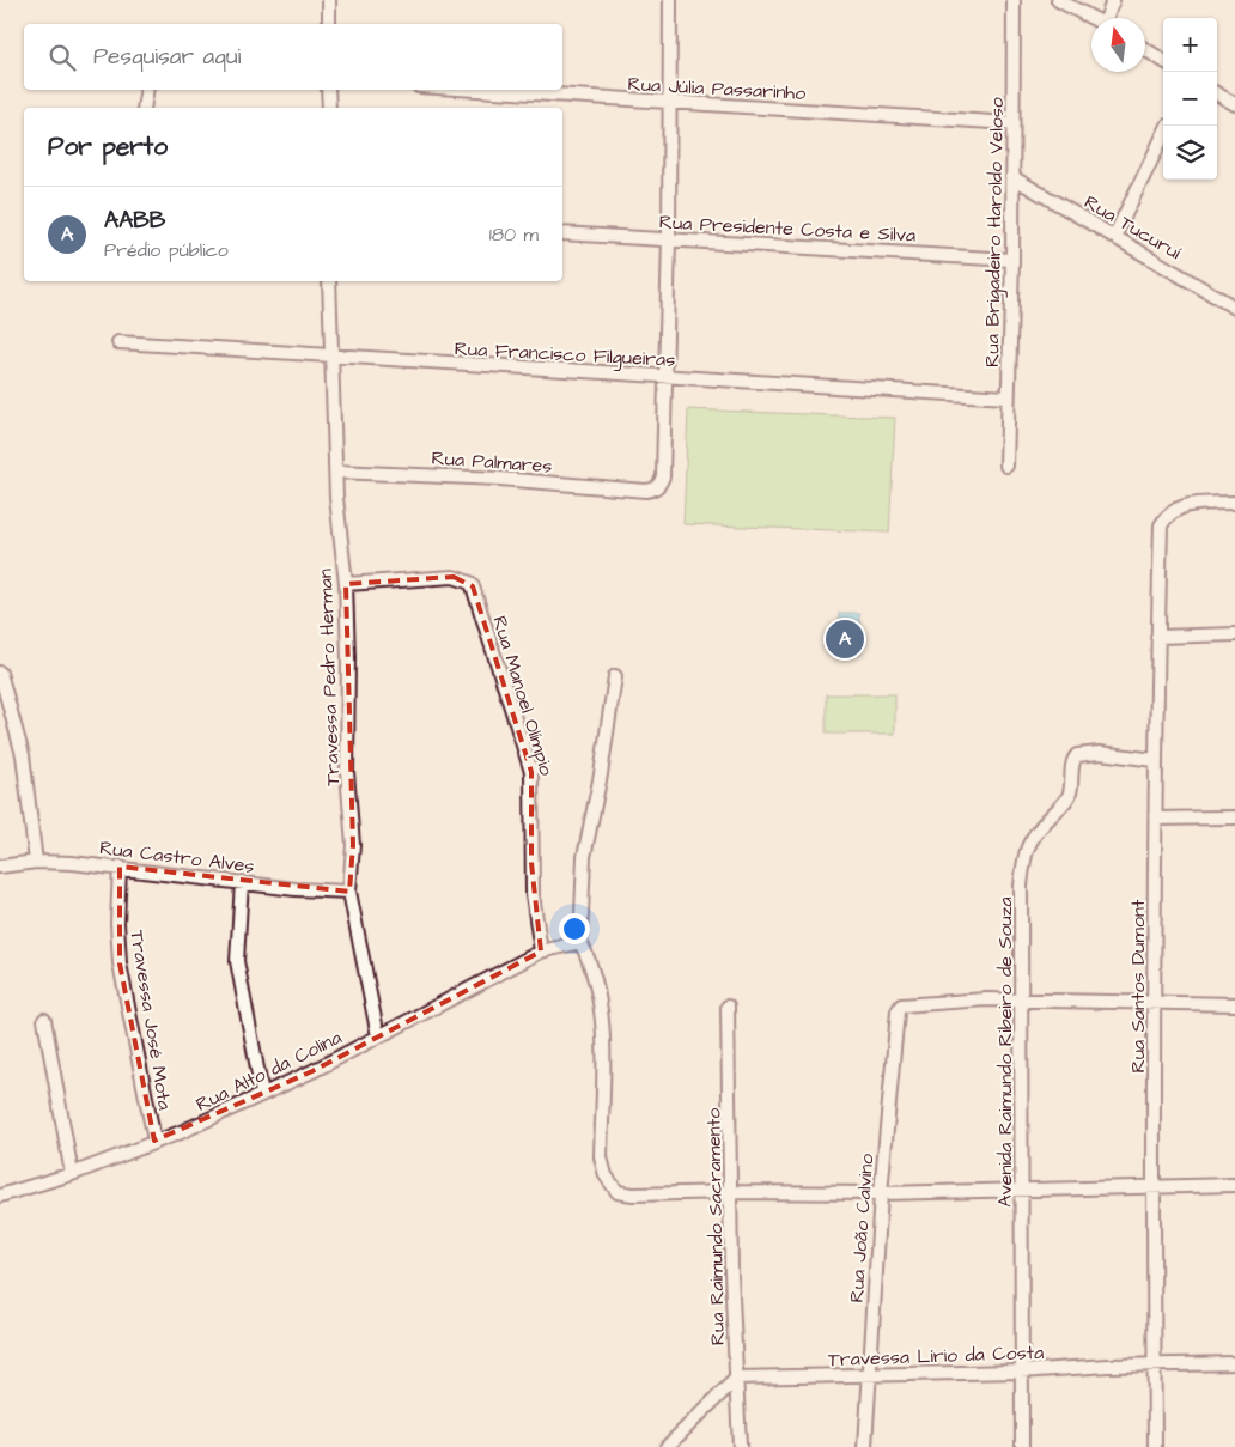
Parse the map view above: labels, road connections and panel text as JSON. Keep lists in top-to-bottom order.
{
  "streets": {
    "street": [
      "Rua Júlia Passarinho",
      "Rua Tucuruí",
      "Rua Presidente Costa e Silva",
      "Rua Brigadeiro Haroldo Veloso",
      "Rua Francisco Filgueiras",
      "Rua Palmares",
      "Travessa Pedro Herman",
      "Rua Manoel Olímpio",
      "Rua Castro Alves",
      "Rua Santos Dumont",
      "Travessa José Mota",
      "Avenida Raimundo Ribeiro de Souza",
      "Rua Alto da Colina",
      "Rua Raimundo Sacramento",
      "Rua João Calvino",
      "Travessa Lírio da Costa"
    ]
  },
  "crossings": [
    ["Rua Júlia Passarinho", "Rua Brigadeiro Haroldo Veloso"],
    ["Rua Tucuruí", "Rua Brigadeiro Haroldo Veloso"],
    ["Rua Presidente Costa e Silva", "Rua Brigadeiro Haroldo Veloso"],
    ["Rua Brigadeiro Haroldo Veloso", "Rua Francisco Filgueiras"],
    ["Rua Francisco Filgueiras", "Rua Palmares"],
    ["Rua Francisco Filgueiras", "Travessa Pedro Herman"],
    ["Rua Palmares", "Travessa Pedro Herman"],
    ["Travessa Pedro Herman", "Rua Manoel Olímpio"],
    ["Travessa Pedro Herman", "Rua Castro Alves"],
    ["Travessa Pedro Herman", "Rua Alto da Colina"],
    ["Rua Manoel Olímpio", "Rua Alto da Colina"],
    ["Rua Castro Alves", "Travessa José Mota"],
    ["Rua Santos Dumont", "Avenida Raimundo Ribeiro de Souza"],
    ["Rua Santos Dumont", "Travessa Lírio da Costa"],
    ["Travessa José Mota", "Rua Alto da Colina"],
    ["Avenida Raimundo Ribeiro de Souza", "Rua João Calvino"],
    ["Avenida Raimundo Ribeiro de Souza", "Travessa Lírio da Costa"],
    ["Rua Raimundo Sacramento", "Travessa Lírio da Costa"],
    ["Rua João Calvino", "Travessa Lírio da Costa"]
  ],
  "north": "top",
  "page": {
    "map_buttons": ["+", "−"],
    "search": "Pesquisar aqui",
    "heading": "Por perto",
    "list": [
      {
        "mark": "A",
        "name": "AABB",
        "note": "Prédio público",
        "value": "180 m"
      }
    ],
    "pins": "A"
  }
}
